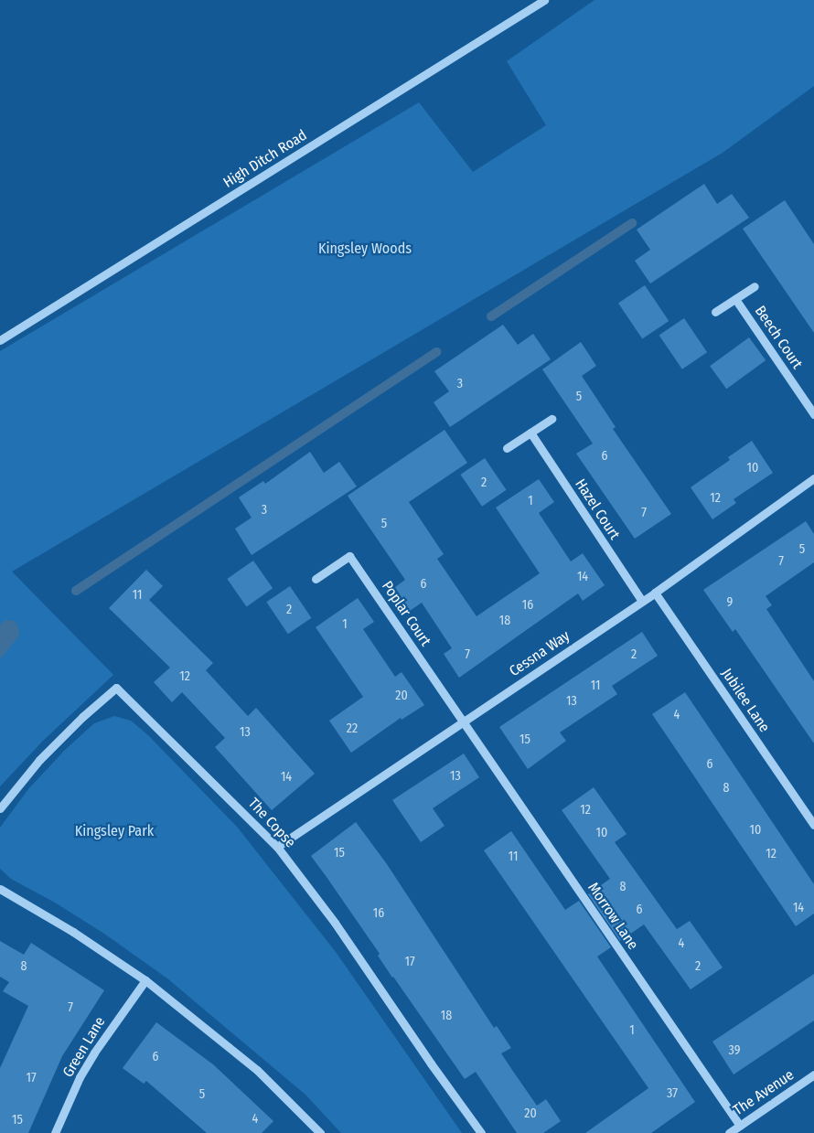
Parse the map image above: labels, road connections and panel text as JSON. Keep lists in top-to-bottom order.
{
  "streets": {
    "street": [
      "High Ditch Road",
      "Beech Court",
      "Hazel Court",
      "Poplar Court",
      "Cessna Way",
      "Jubilee Lane",
      "The Copse",
      "Morrow Lane",
      "Green Lane",
      "The Avenue"
    ]
  },
  "crossings": [
    ["Hazel Court", "Cessna Way"],
    ["Poplar Court", "Cessna Way"],
    ["Poplar Court", "Morrow Lane"],
    ["Cessna Way", "Jubilee Lane"],
    ["Cessna Way", "The Copse"],
    ["Cessna Way", "Morrow Lane"],
    ["Morrow Lane", "The Avenue"]
  ],
  "parks": ["Kingsley Woods", "Kingsley Park"],
  "house_numbers": [
    "3",
    "5",
    "6",
    "10",
    "2",
    "12",
    "1",
    "3",
    "7",
    "5",
    "5",
    "7",
    "14",
    "6",
    "11",
    "9",
    "16",
    "2",
    "18",
    "1",
    "7",
    "2",
    "12",
    "11",
    "20",
    "13",
    "4",
    "22",
    "13",
    "15",
    "6",
    "13",
    "14",
    "8",
    "12",
    "10",
    "10",
    "15",
    "12",
    "11",
    "8",
    "14",
    "6",
    "16",
    "4",
    "17",
    "8",
    "2",
    "7",
    "18",
    "1",
    "39",
    "6",
    "17",
    "37",
    "5",
    "20",
    "4",
    "15"
  ]
}
